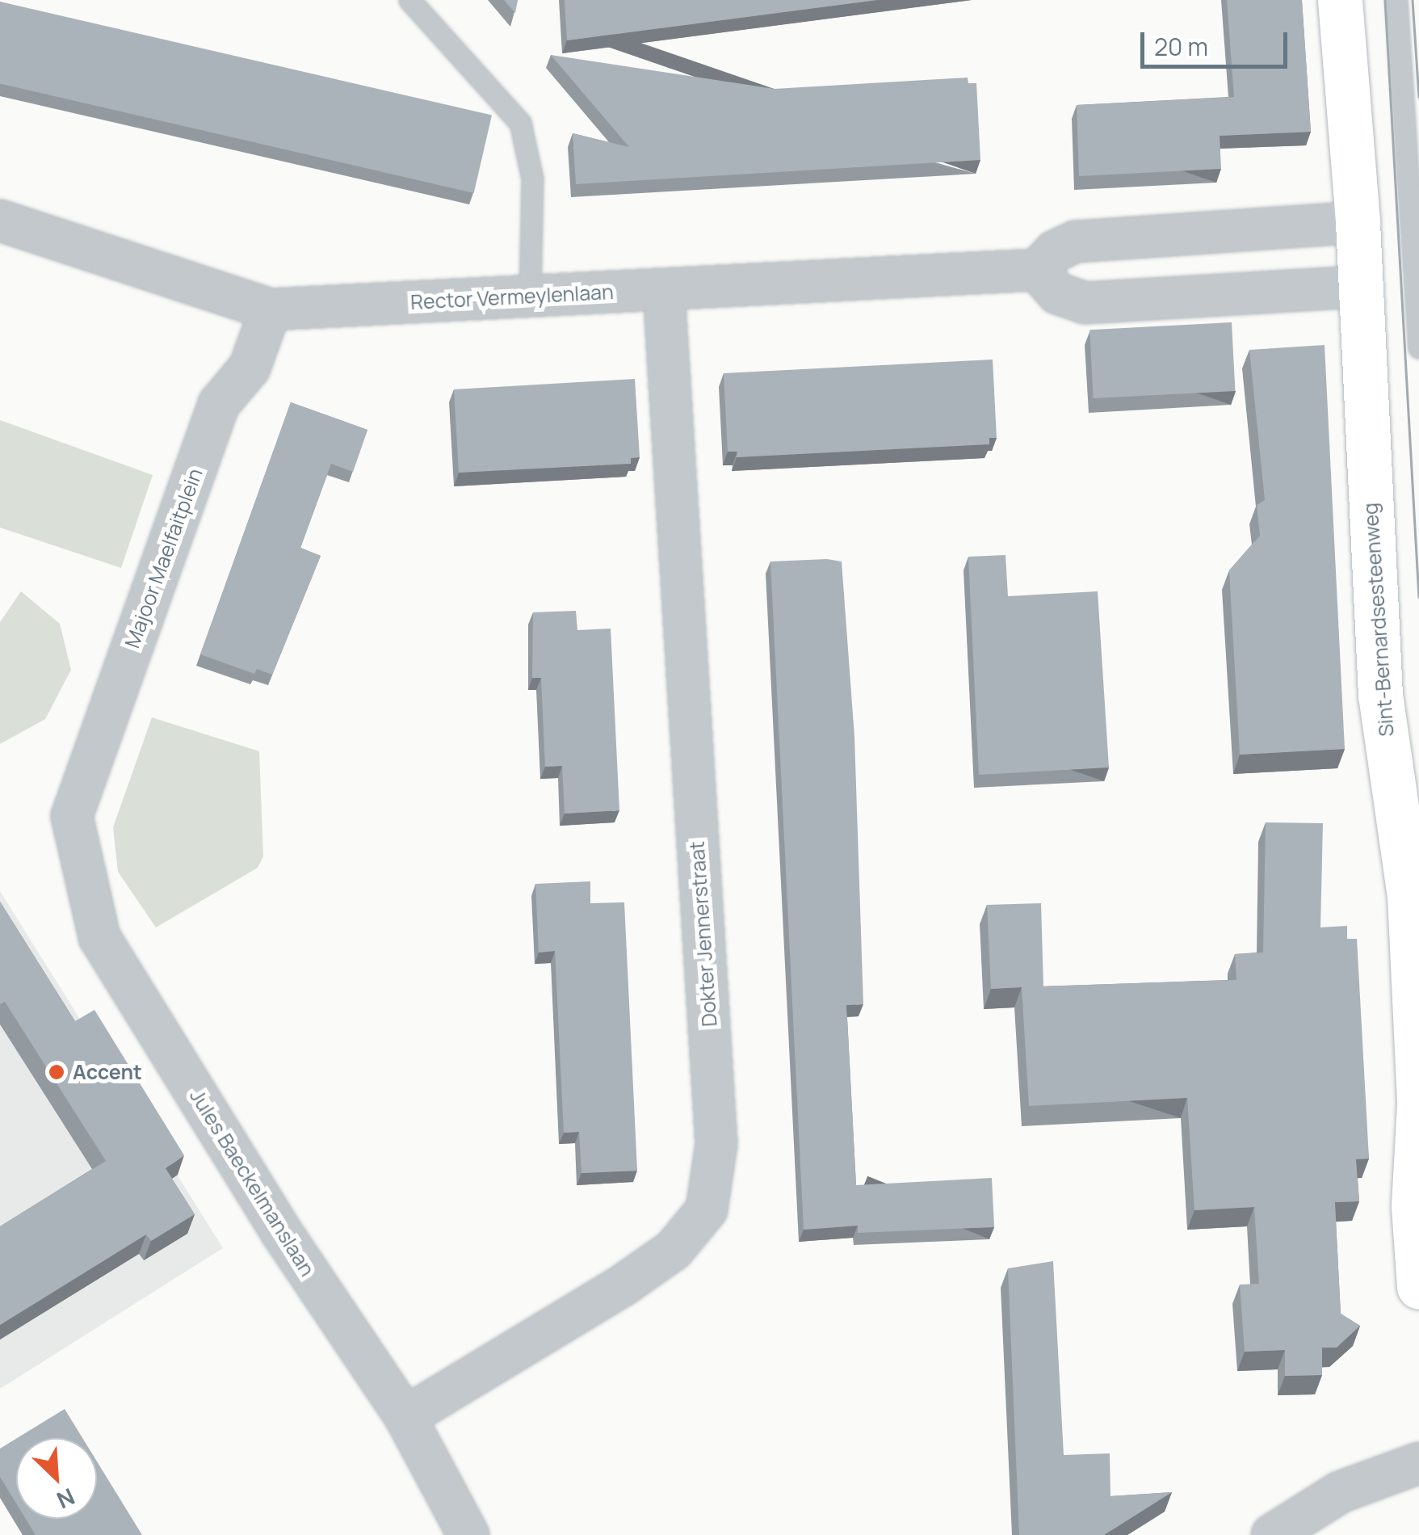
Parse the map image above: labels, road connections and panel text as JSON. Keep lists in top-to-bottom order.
{
  "streets": {
    "main road": ["Sint-Bernardsesteenweg"],
    "street": [
      "Rector Vermeylenlaan",
      "Majoor Maelfaitplein",
      "Dokter Jennerstraat",
      "Jules Baeckelmanslaan"
    ]
  },
  "crossings": [
    ["Rector Vermeylenlaan", "Majoor Maelfaitplein"],
    ["Rector Vermeylenlaan", "Dokter Jennerstraat"],
    ["Majoor Maelfaitplein", "Jules Baeckelmanslaan"],
    ["Dokter Jennerstraat", "Jules Baeckelmanslaan"]
  ],
  "places": ["Accent"],
  "scale_bar": "20 m",
  "north": "bottom right"
}
